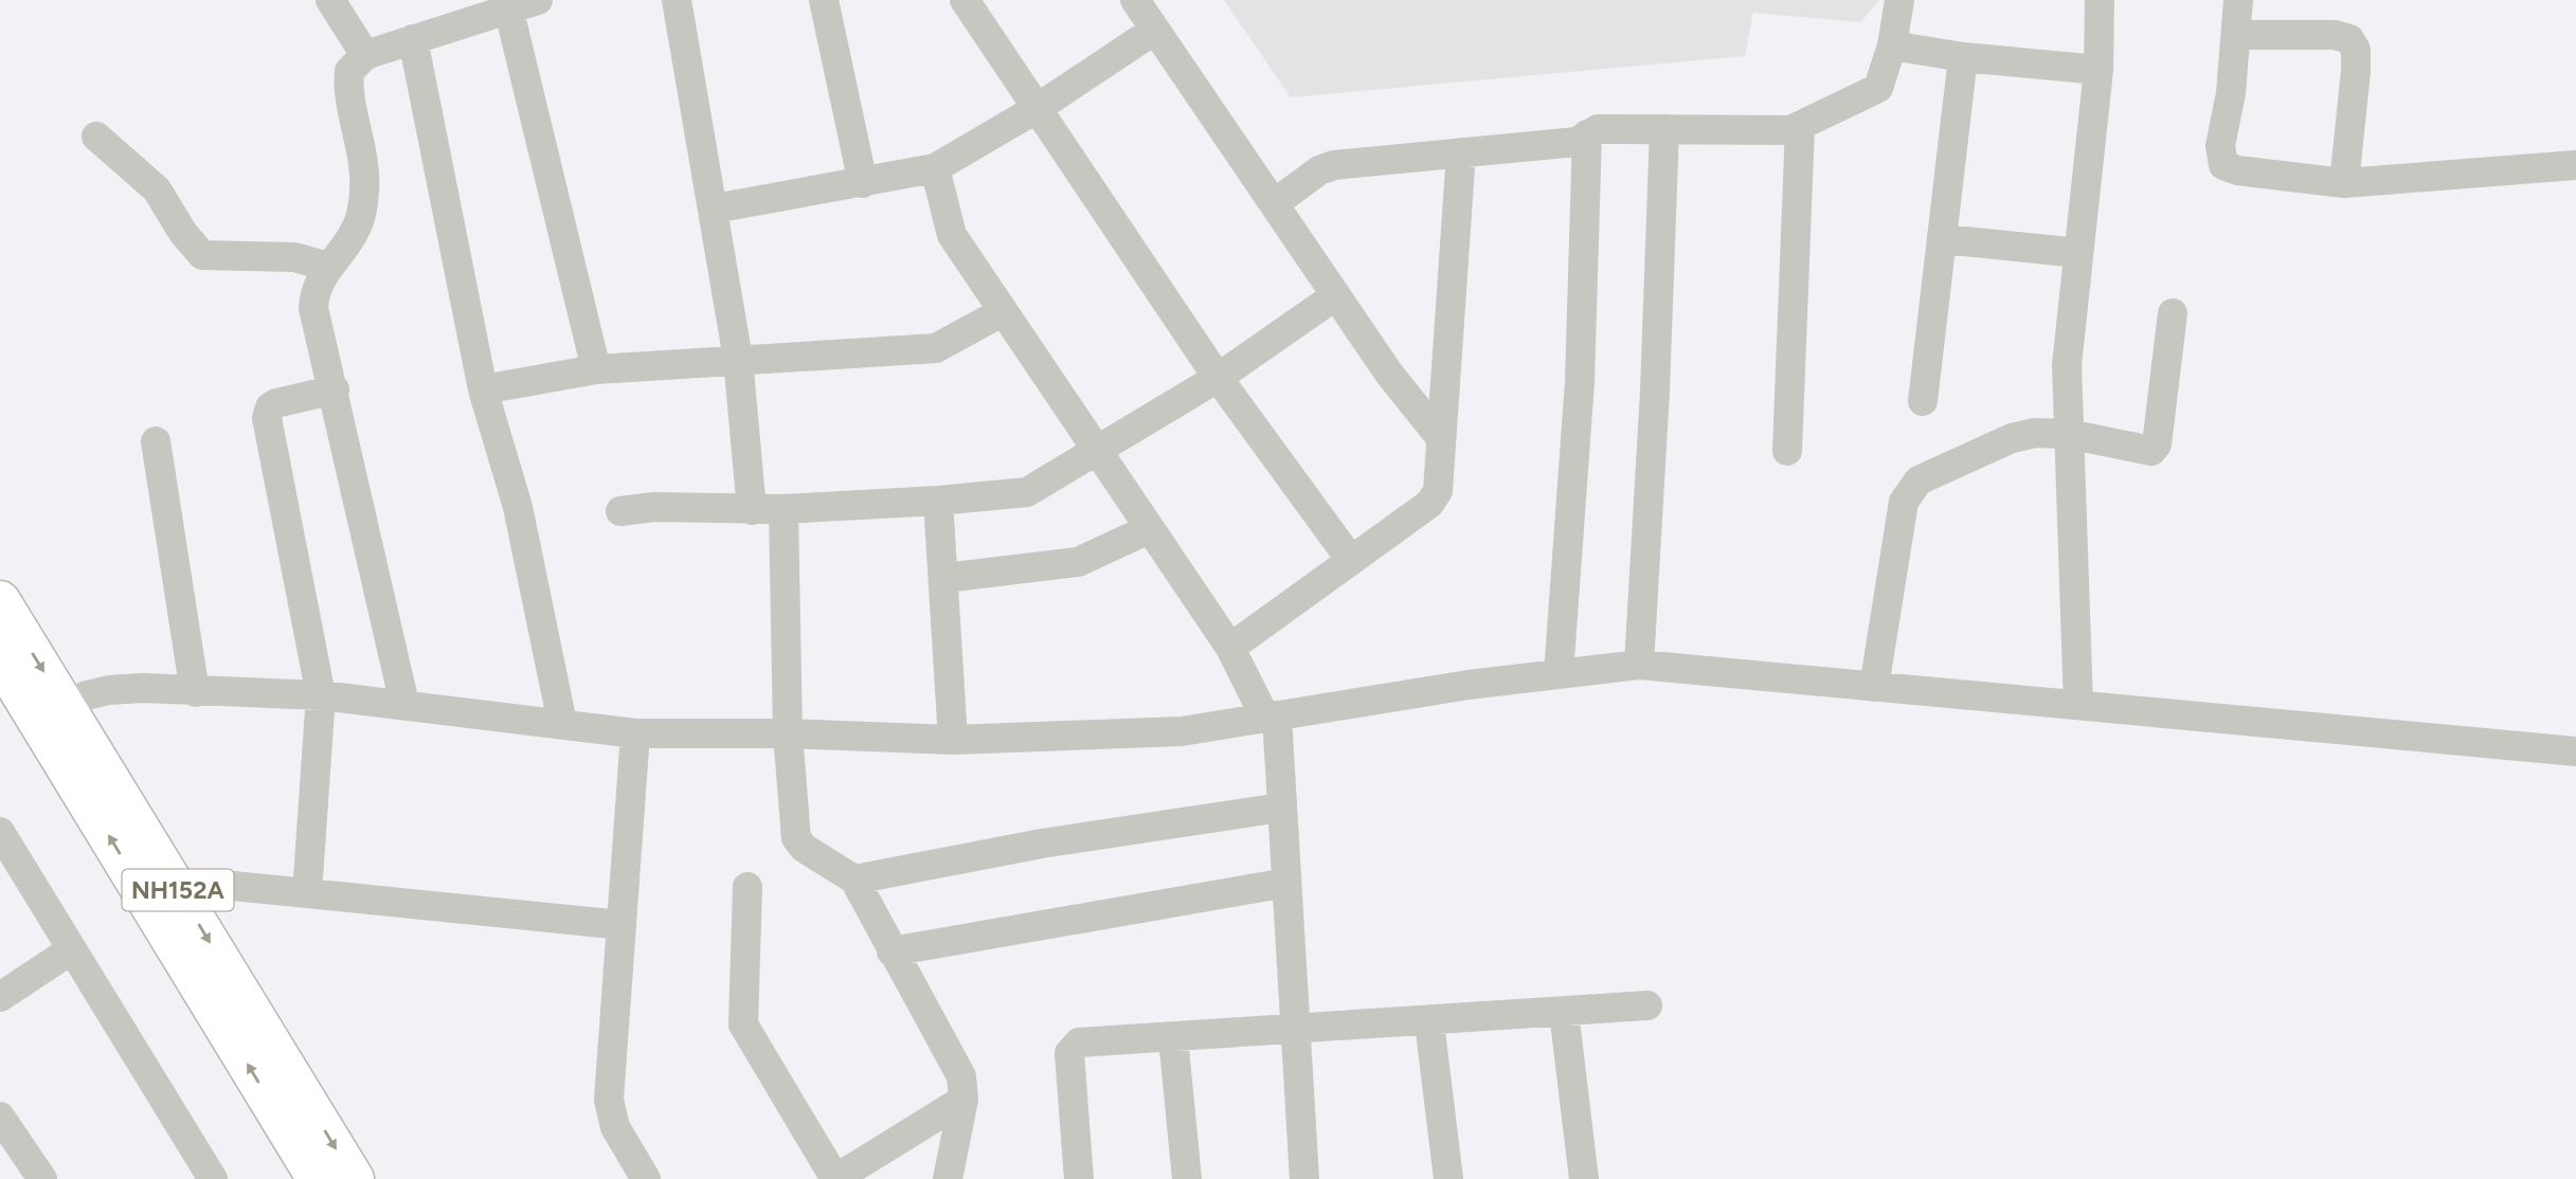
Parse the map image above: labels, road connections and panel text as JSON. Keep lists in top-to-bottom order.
{
  "streets": {
    "highway": ["NH152A"]
  }
}
